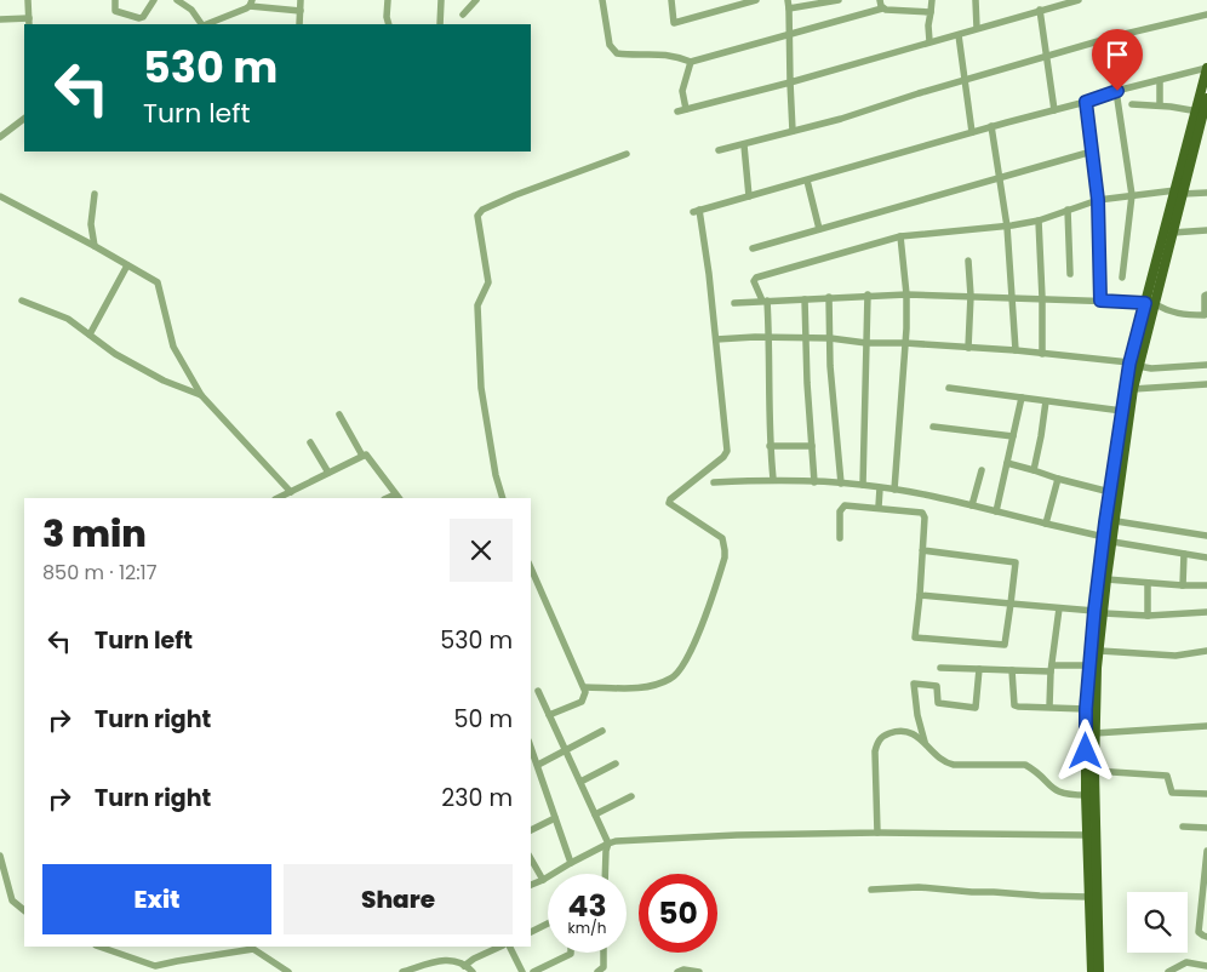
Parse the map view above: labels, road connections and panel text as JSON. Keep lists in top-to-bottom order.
{
  "page": {
    "turn": ["530 m", "Turn left"],
    "heading": ["3 min", "850 m · 12:17"],
    "list": [
      {
        "name": "Turn left",
        "value": "530 m"
      },
      {
        "name": "Turn right",
        "value": "50 m"
      },
      {
        "name": "Turn right",
        "value": "230 m"
      }
    ],
    "buttons": ["Exit", "Share"],
    "speed": "43 km/h",
    "limit": "50"
  }
}
